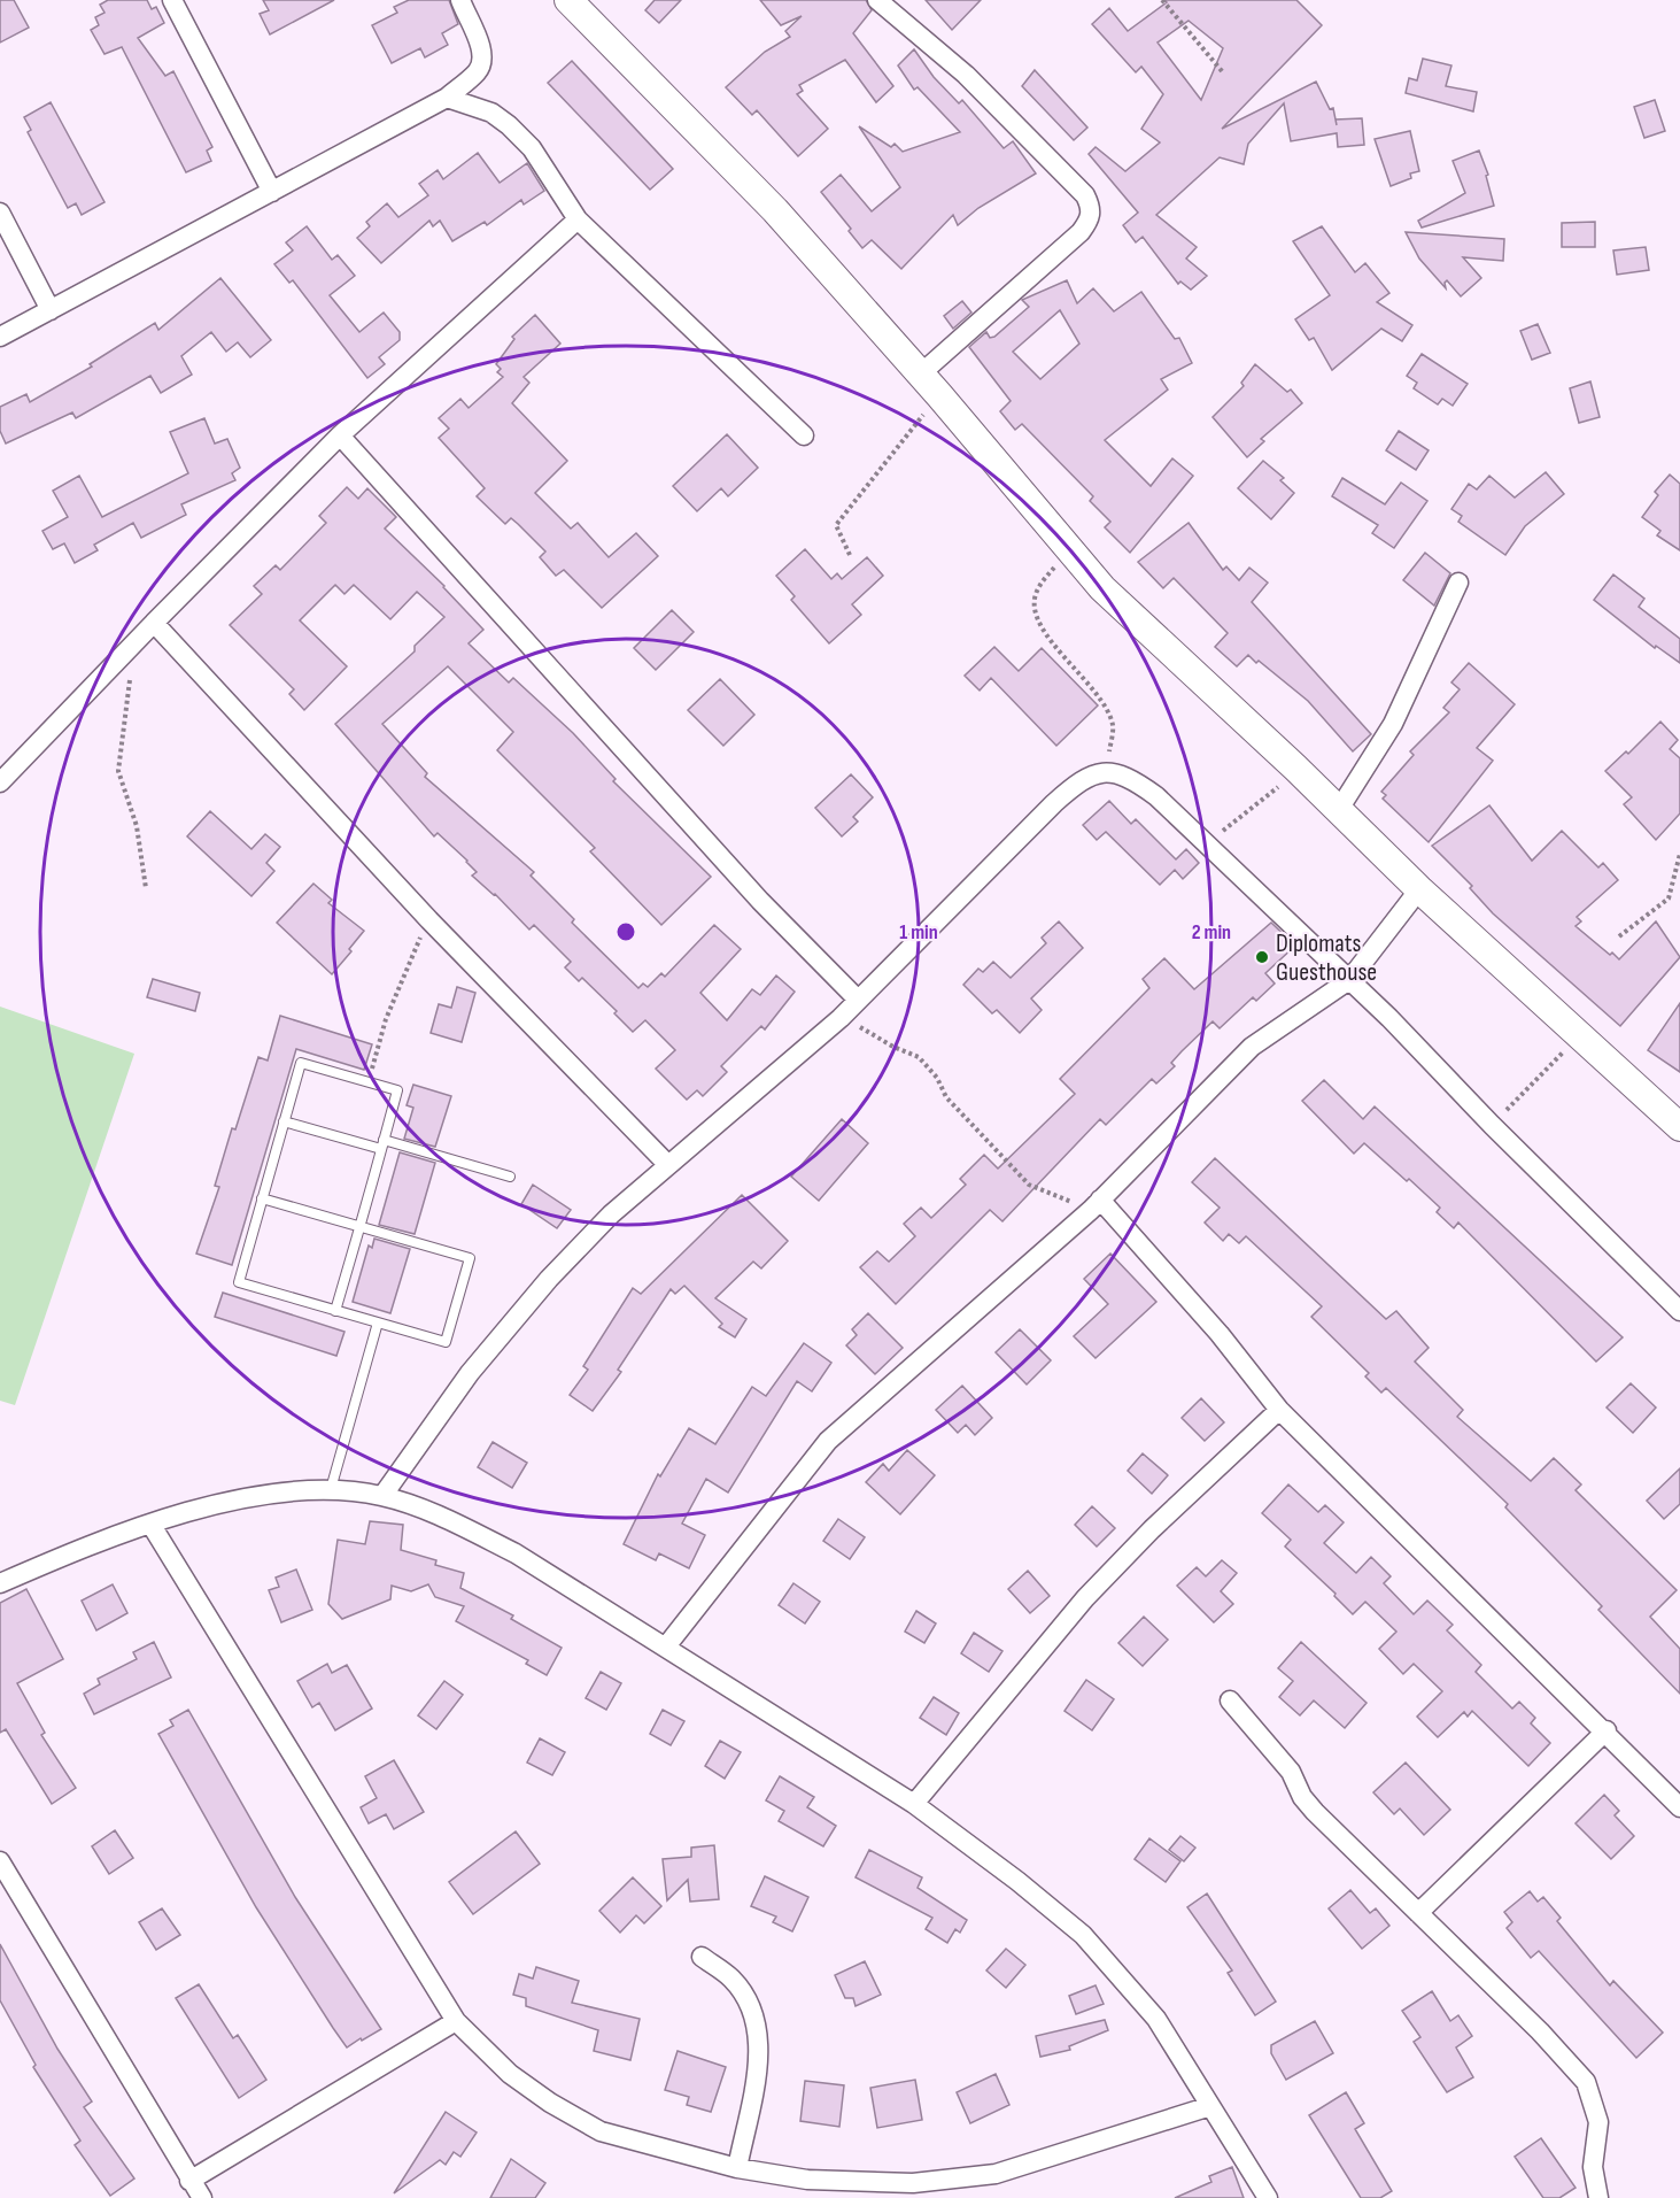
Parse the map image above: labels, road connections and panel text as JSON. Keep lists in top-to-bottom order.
{
  "places": ["Diplomats Guesthouse"],
  "rings": ["1 min", "2 min"]
}
